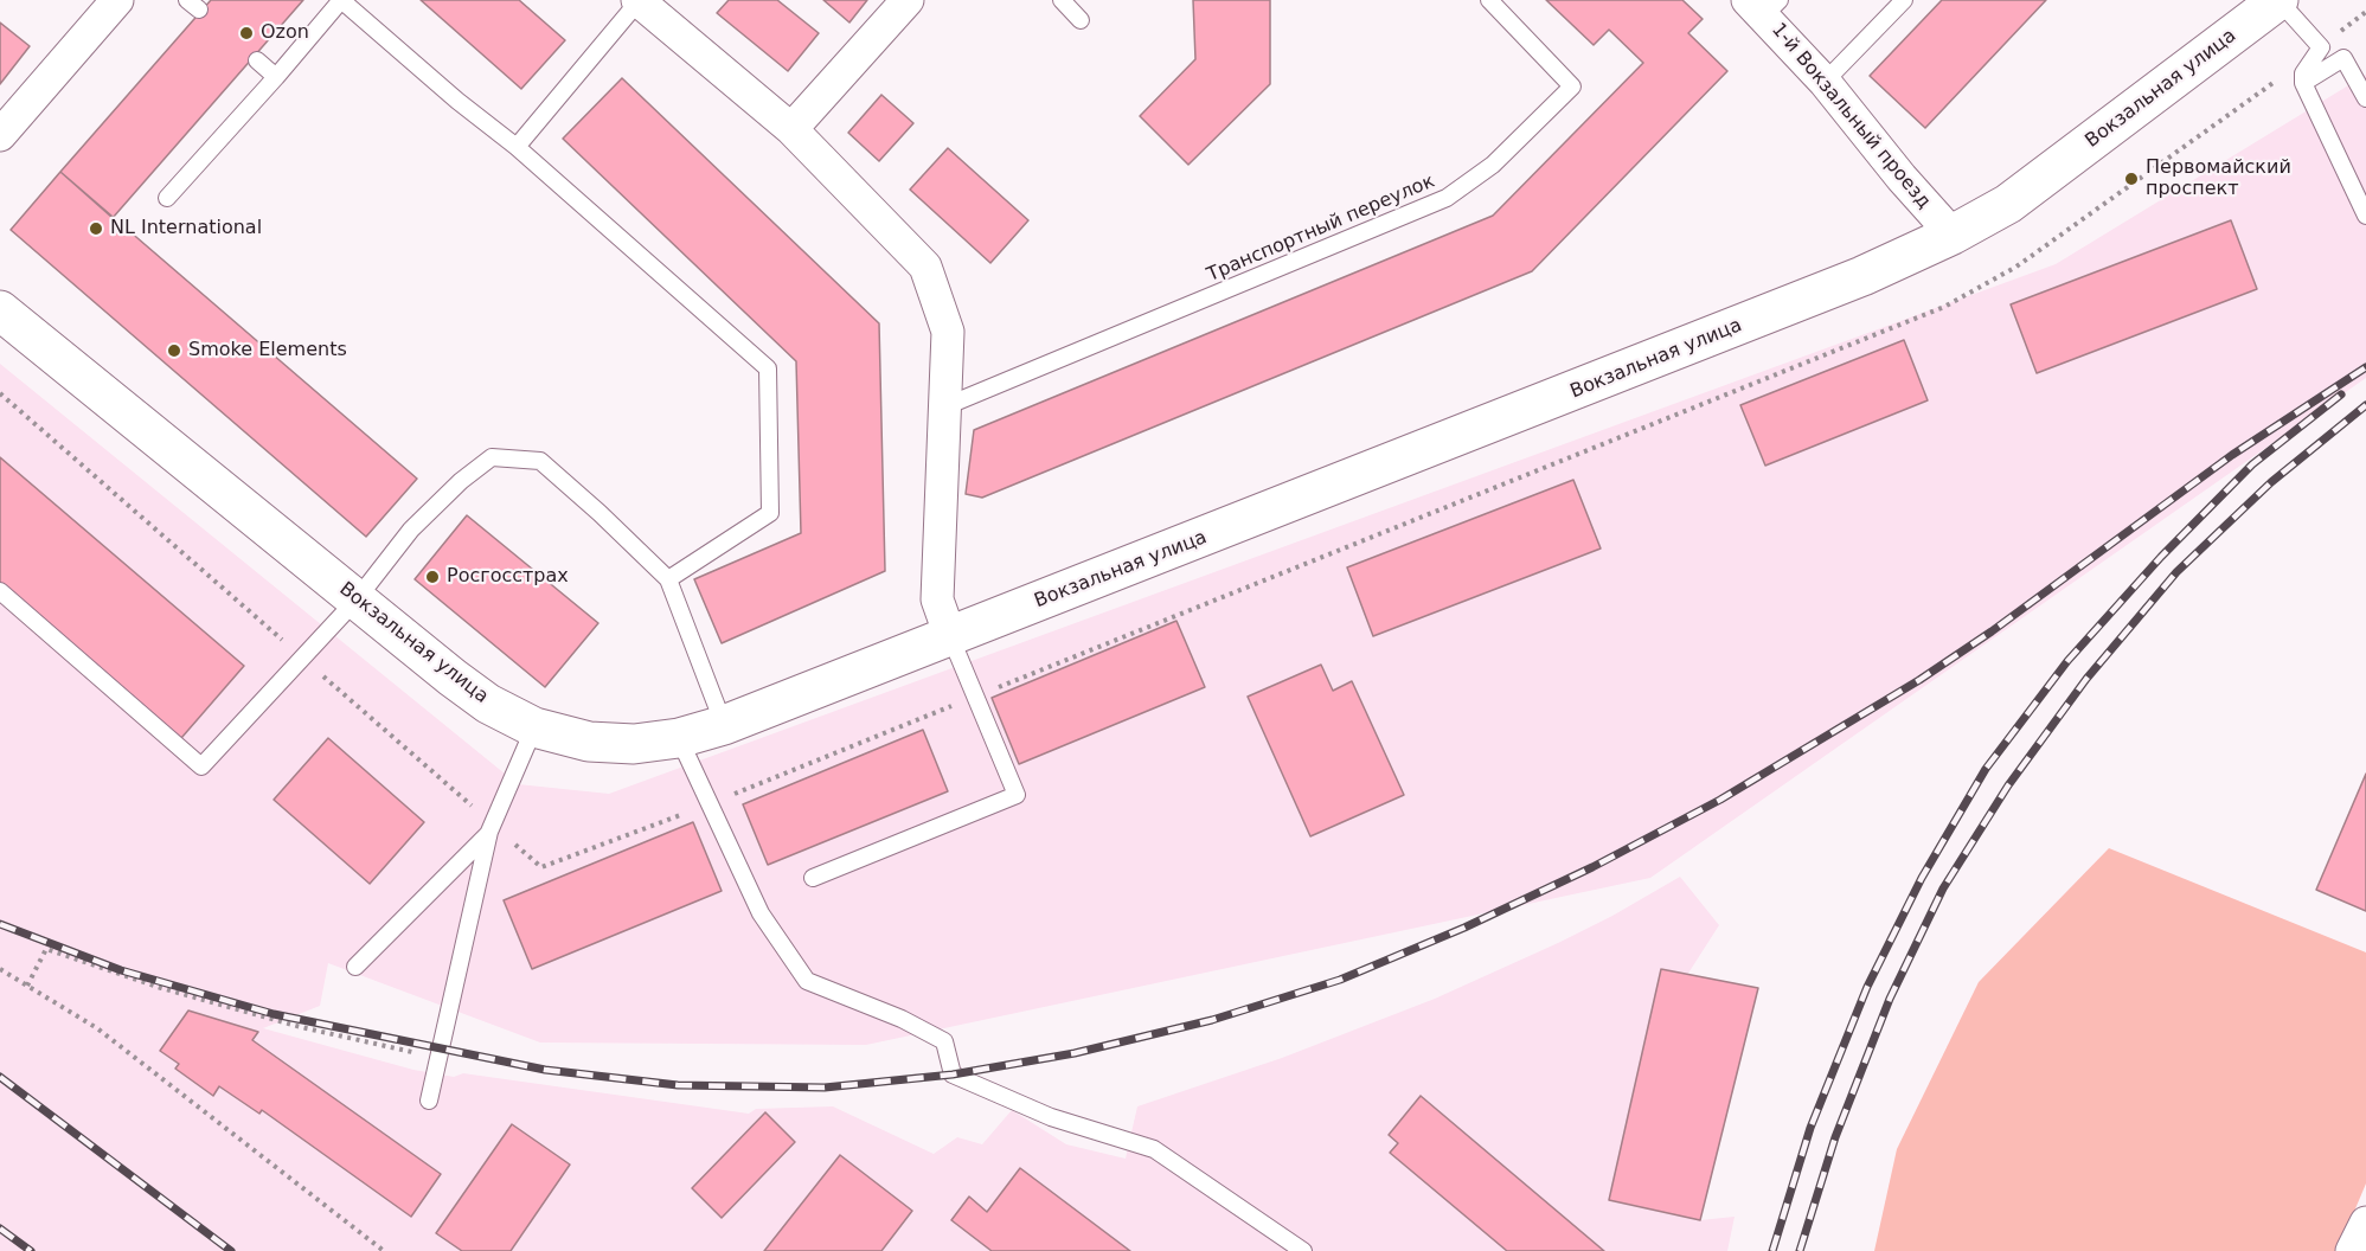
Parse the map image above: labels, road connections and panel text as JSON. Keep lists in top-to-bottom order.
{
  "streets": {
    "main road": ["Вокзальная улица"],
    "street": ["1-й Вокзальный проезд"],
    "lane": ["Транспортный переулок"]
  },
  "crossings": [
    ["Вокзальная улица", "1-й Вокзальный проезд"]
  ],
  "places": [
    "Ozon",
    "Первомайский проспект",
    "NL International",
    "Smoke Elements",
    "Росгосстрах"
  ]
}
